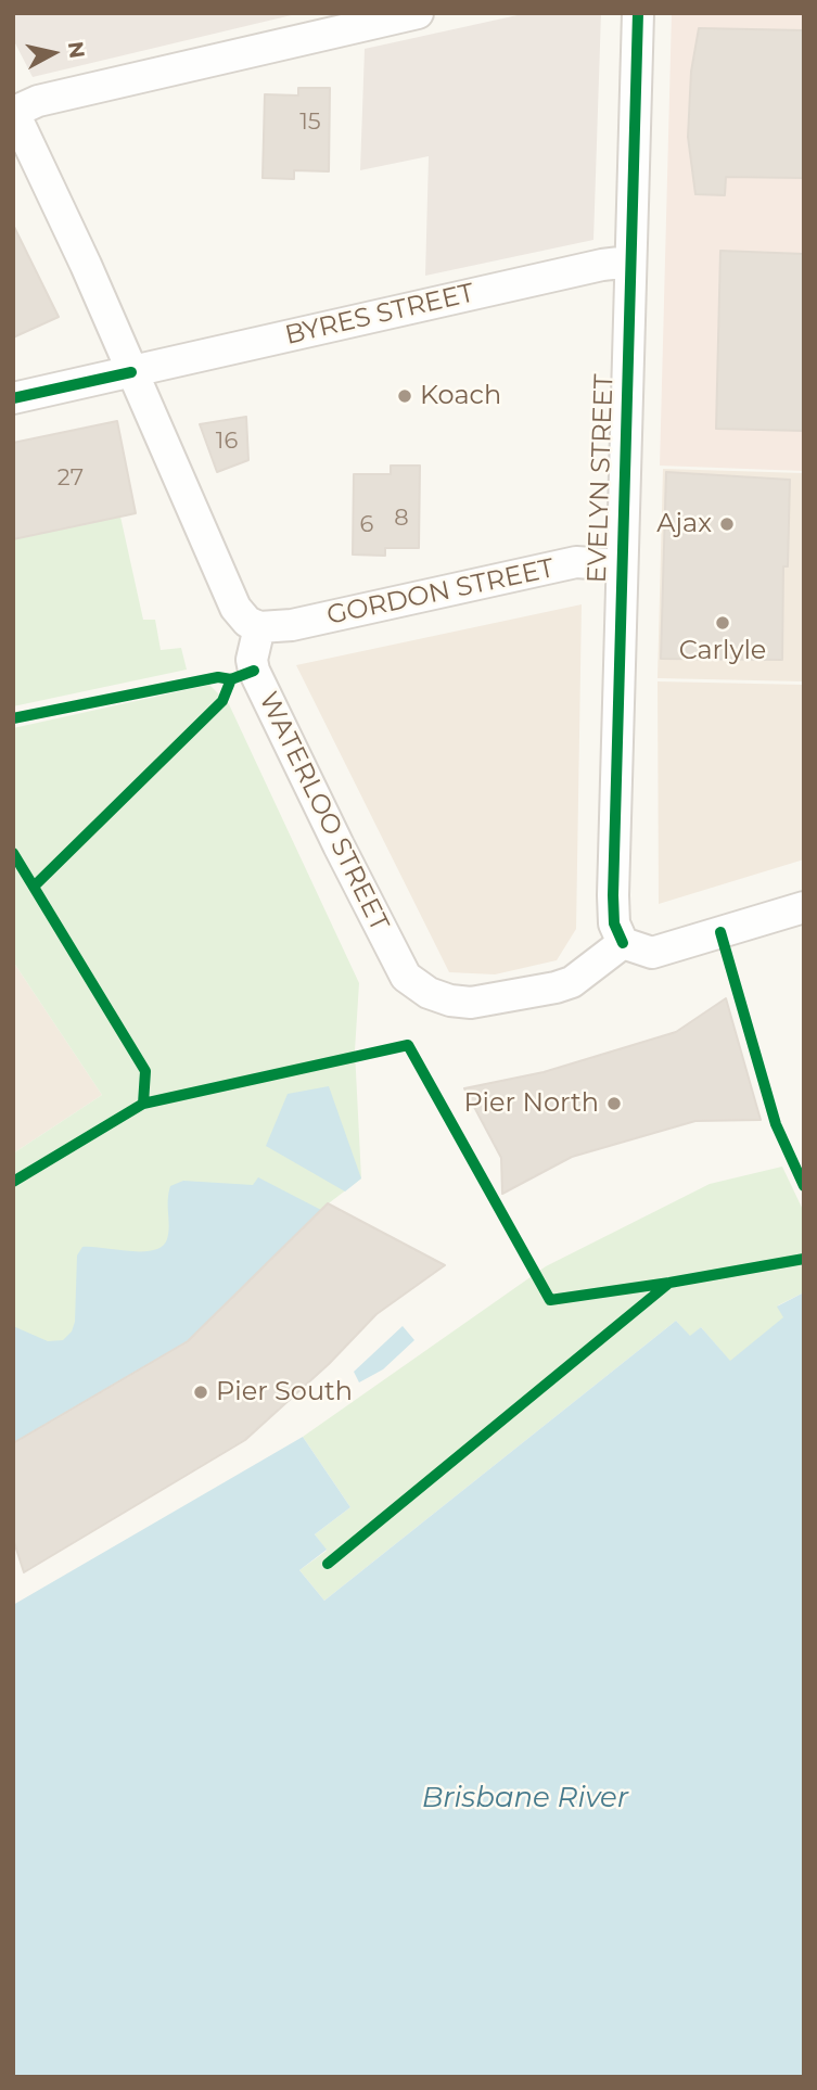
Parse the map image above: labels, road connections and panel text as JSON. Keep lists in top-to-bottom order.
{
  "streets": {
    "street": [
      "BYRES STREET",
      "EVELYN STREET",
      "GORDON STREET",
      "WATERLOO STREET"
    ]
  },
  "crossings": [
    ["BYRES STREET", "EVELYN STREET"],
    ["EVELYN STREET", "GORDON STREET"],
    ["EVELYN STREET", "WATERLOO STREET"],
    ["GORDON STREET", "WATERLOO STREET"]
  ],
  "water": ["Brisbane River"],
  "places": [
    "Koach",
    "Ajax",
    "Carlyle",
    "Pier North",
    "Pier South"
  ],
  "house_numbers": [
    "15",
    "16",
    "27",
    "8",
    "6"
  ],
  "north": "right"
}
